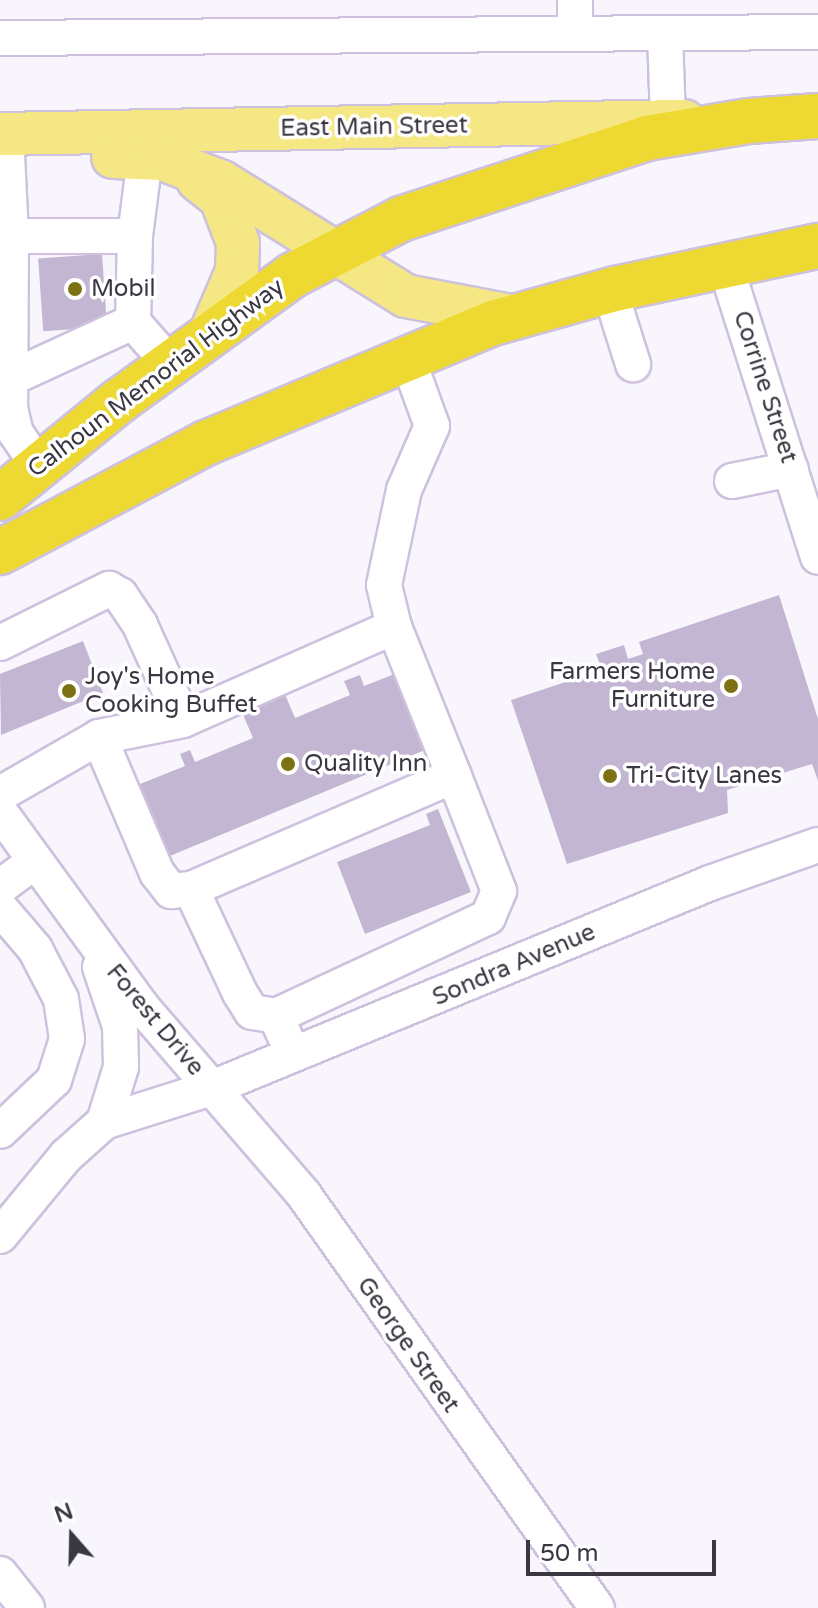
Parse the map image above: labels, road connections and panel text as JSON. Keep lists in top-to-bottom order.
{
  "streets": {
    "highway": ["Calhoun Memorial Highway"],
    "main road": ["East Main Street"],
    "street": [
      "Corrine Street",
      "Sondra Avenue",
      "Forest Drive",
      "George Street"
    ]
  },
  "crossings": [
    ["East Main Street", "Calhoun Memorial Highway"],
    ["Sondra Avenue", "Forest Drive"],
    ["Sondra Avenue", "George Street"],
    ["Forest Drive", "George Street"]
  ],
  "places": [
    "Mobil",
    "Farmers Home Furniture",
    "Joy's Home Cooking Buffet",
    "Quality Inn",
    "Tri-City Lanes"
  ],
  "scale_bar": "50 m",
  "north": "top"
}
